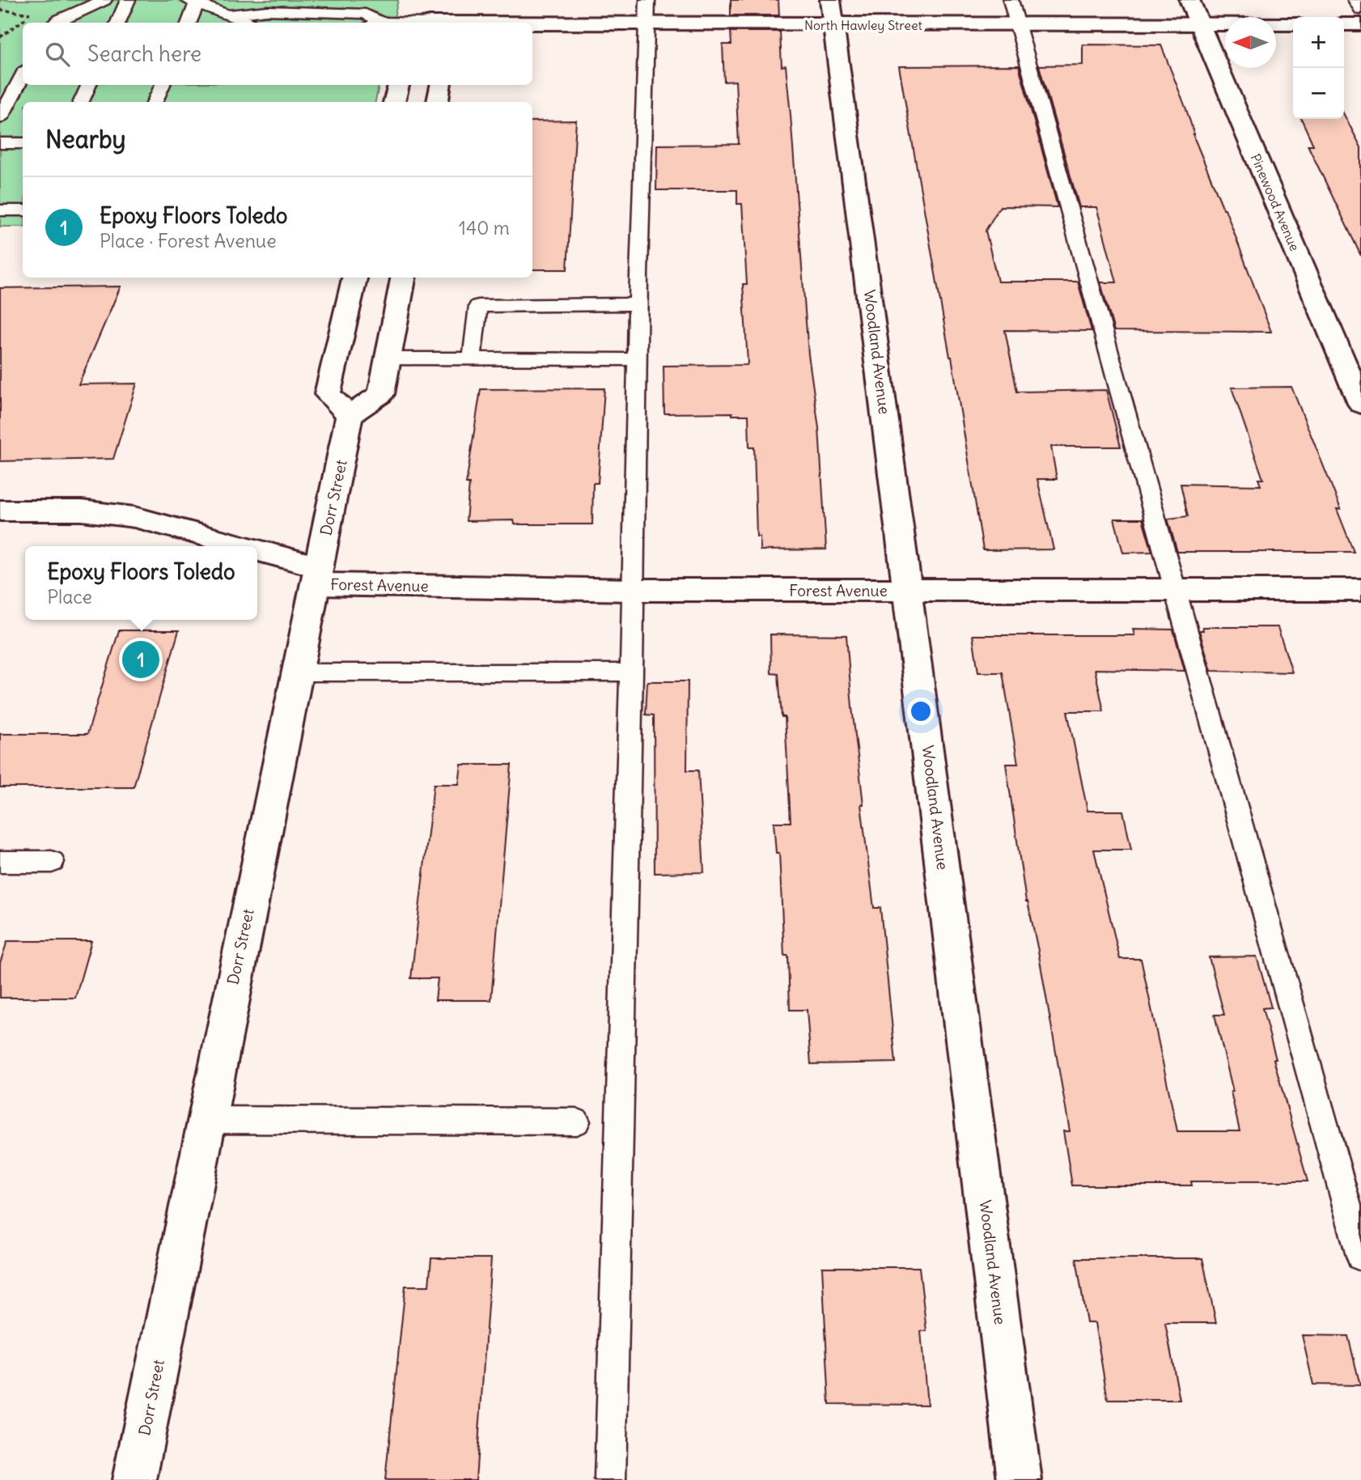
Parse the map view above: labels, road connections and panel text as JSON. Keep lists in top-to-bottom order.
{
  "streets": {
    "street": [
      "North Hawley Street",
      "Pinewood Avenue",
      "Woodland Avenue",
      "Dorr Street",
      "Forest Avenue"
    ]
  },
  "crossings": [
    ["North Hawley Street", "Pinewood Avenue"],
    ["North Hawley Street", "Woodland Avenue"],
    ["Woodland Avenue", "Forest Avenue"],
    ["Dorr Street", "Forest Avenue"]
  ],
  "north": "left",
  "page": {
    "map_buttons": ["+", "−"],
    "search": "Search here",
    "heading": "Nearby",
    "list": [
      {
        "mark": "1",
        "name": "Epoxy Floors Toledo",
        "note": "Place · Forest Avenue",
        "value": "140 m"
      }
    ],
    "popup": ["Epoxy Floors Toledo", "Place"],
    "pins": "1"
  }
}
